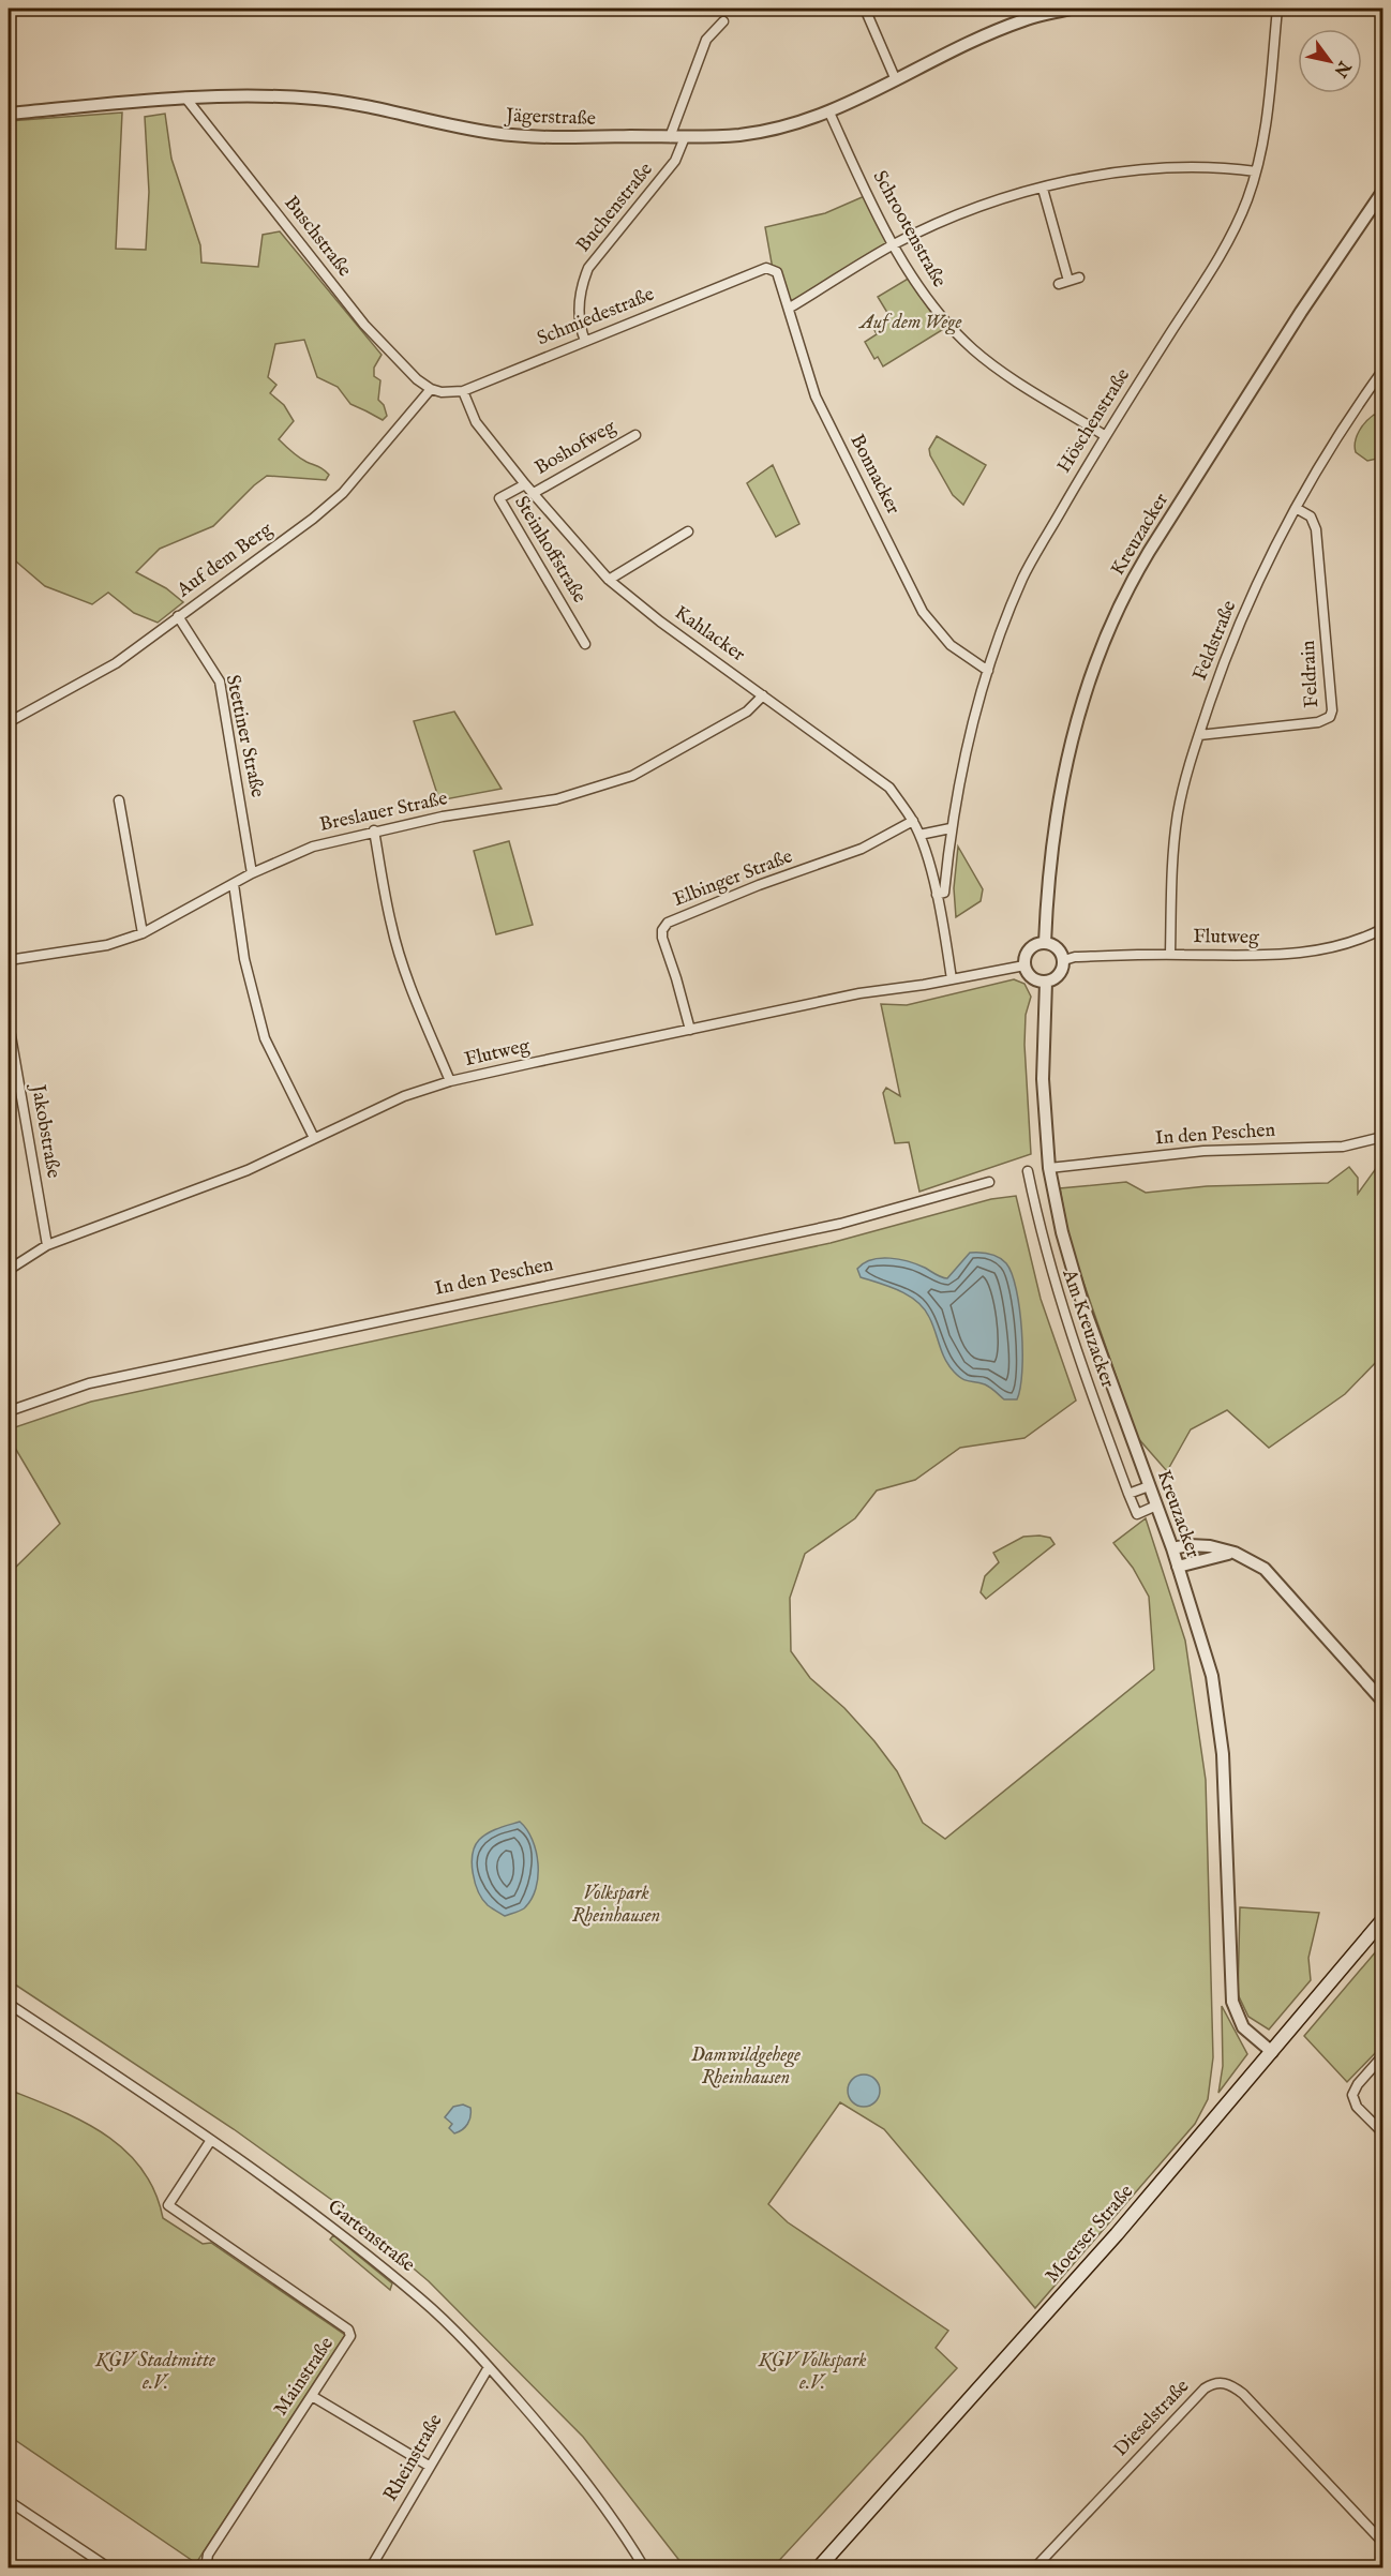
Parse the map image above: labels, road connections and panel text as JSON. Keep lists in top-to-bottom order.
{
  "streets": {
    "main road": ["Moerser Straße"],
    "street": [
      "Jägerstraße",
      "Buchenstraße",
      "Schrootenstraße",
      "Buschstraße",
      "Schmiedestraße",
      "Höschenstraße",
      "Boshofweg",
      "Bonnacker",
      "Kreuzacker",
      "Steinhoffstraße",
      "Auf dem Berg",
      "Kahlacker",
      "Feldstraße",
      "Feldrain",
      "Stettiner Straße",
      "Breslauer Straße",
      "Elbinger Straße",
      "Flutweg",
      "Jakobstraße",
      "In den Peschen",
      "Am Kreuzacker",
      "Gartenstraße",
      "Mainstraße",
      "Dieselstraße",
      "Rheinstraße"
    ]
  },
  "crossings": [
    ["Jägerstraße", "Buchenstraße"],
    ["Jägerstraße", "Schrootenstraße"],
    ["Jägerstraße", "Buschstraße"],
    ["Buchenstraße", "Schmiedestraße"],
    ["Schrootenstraße", "Höschenstraße"],
    ["Buschstraße", "Schmiedestraße"],
    ["Buschstraße", "Auf dem Berg"],
    ["Schmiedestraße", "Bonnacker"],
    ["Schmiedestraße", "Auf dem Berg"],
    ["Schmiedestraße", "Kahlacker"],
    ["Höschenstraße", "Bonnacker"],
    ["Höschenstraße", "Kahlacker"],
    ["Boshofweg", "Kahlacker"],
    ["Kreuzacker", "Flutweg"],
    ["Kreuzacker", "In den Peschen"],
    ["Kreuzacker", "Am Kreuzacker"],
    ["Kreuzacker", "Moerser Straße"],
    ["Steinhoffstraße", "Kahlacker"],
    ["Auf dem Berg", "Stettiner Straße"],
    ["Kahlacker", "Breslauer Straße"],
    ["Kahlacker", "Elbinger Straße"],
    ["Kahlacker", "Flutweg"],
    ["Feldstraße", "Feldrain"],
    ["Feldstraße", "Flutweg"],
    ["Stettiner Straße", "Breslauer Straße"],
    ["Elbinger Straße", "Flutweg"],
    ["Flutweg", "Jakobstraße"],
    ["Gartenstraße", "Mainstraße"],
    ["Gartenstraße", "Rheinstraße"]
  ],
  "parks": [
    "Auf dem Wege",
    "Volkspark Rheinhausen",
    "Damwildgehege Rheinhausen",
    "KGV Stadtmitte e.V.",
    "KGV Volkspark e.V."
  ],
  "north": "bottom right"
}
